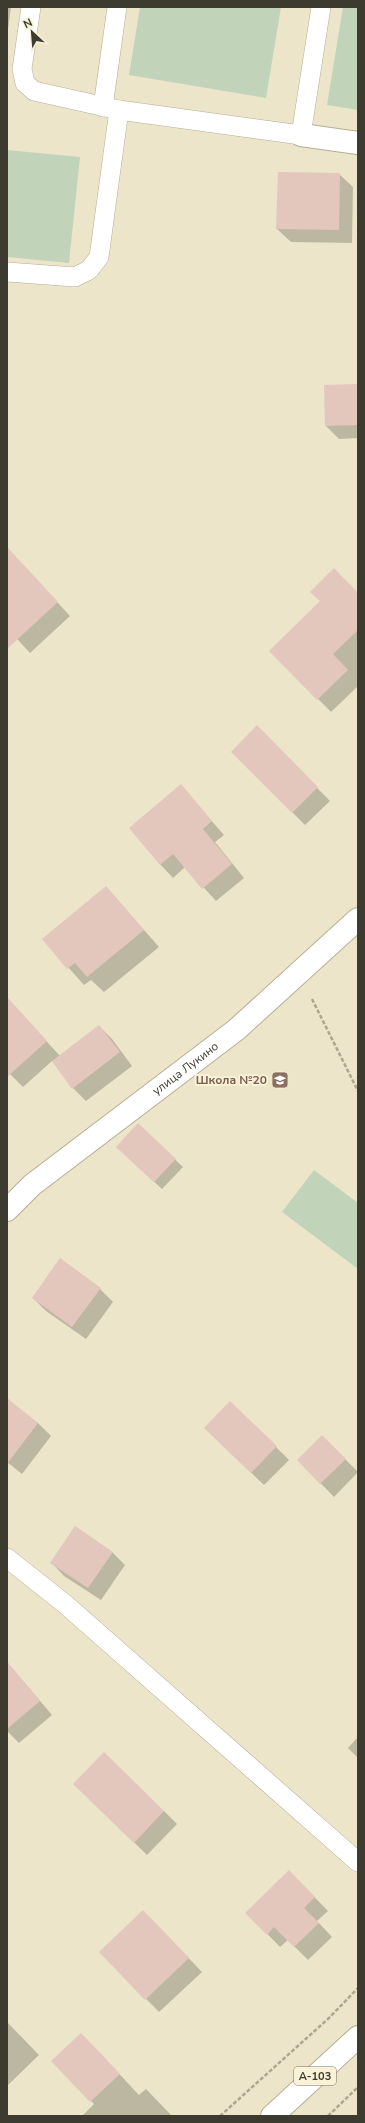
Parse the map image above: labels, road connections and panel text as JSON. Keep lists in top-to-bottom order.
{
  "streets": {
    "street": ["улица Лукино", "А-103"]
  },
  "places": {
    "school or university": ["Школа №20"]
  },
  "north": "top left"
}
